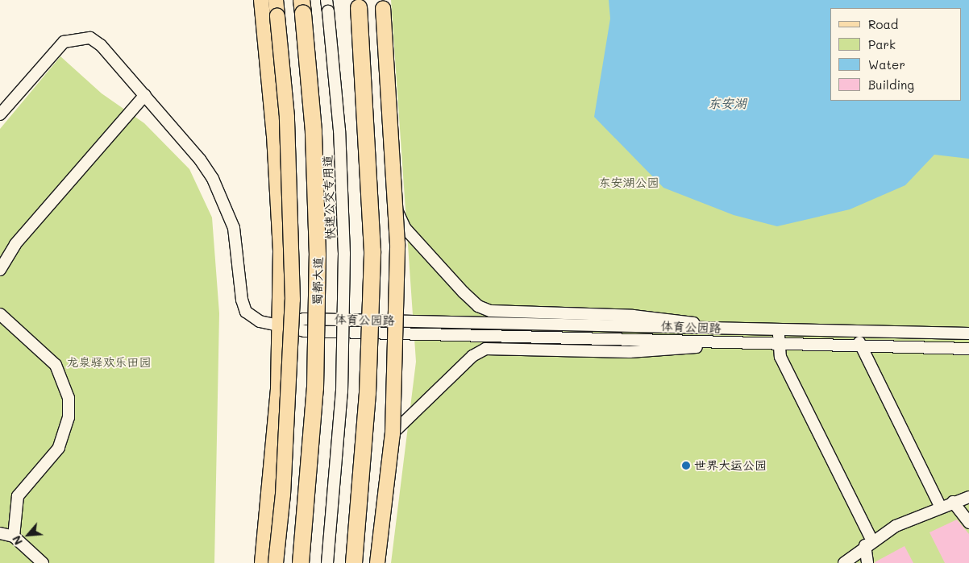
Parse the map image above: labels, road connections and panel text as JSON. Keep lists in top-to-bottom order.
{
  "streets": {
    "highway": ["蜀都大道"],
    "street": ["快速公交专用道", "体育公园路"]
  },
  "water": ["东安湖"],
  "parks": ["东安湖公园", "龙泉驿欢乐田园"],
  "places": ["世界大运公园"],
  "legend": [
    "Road",
    "Park",
    "Water",
    "Building"
  ],
  "north": "bottom left"
}
